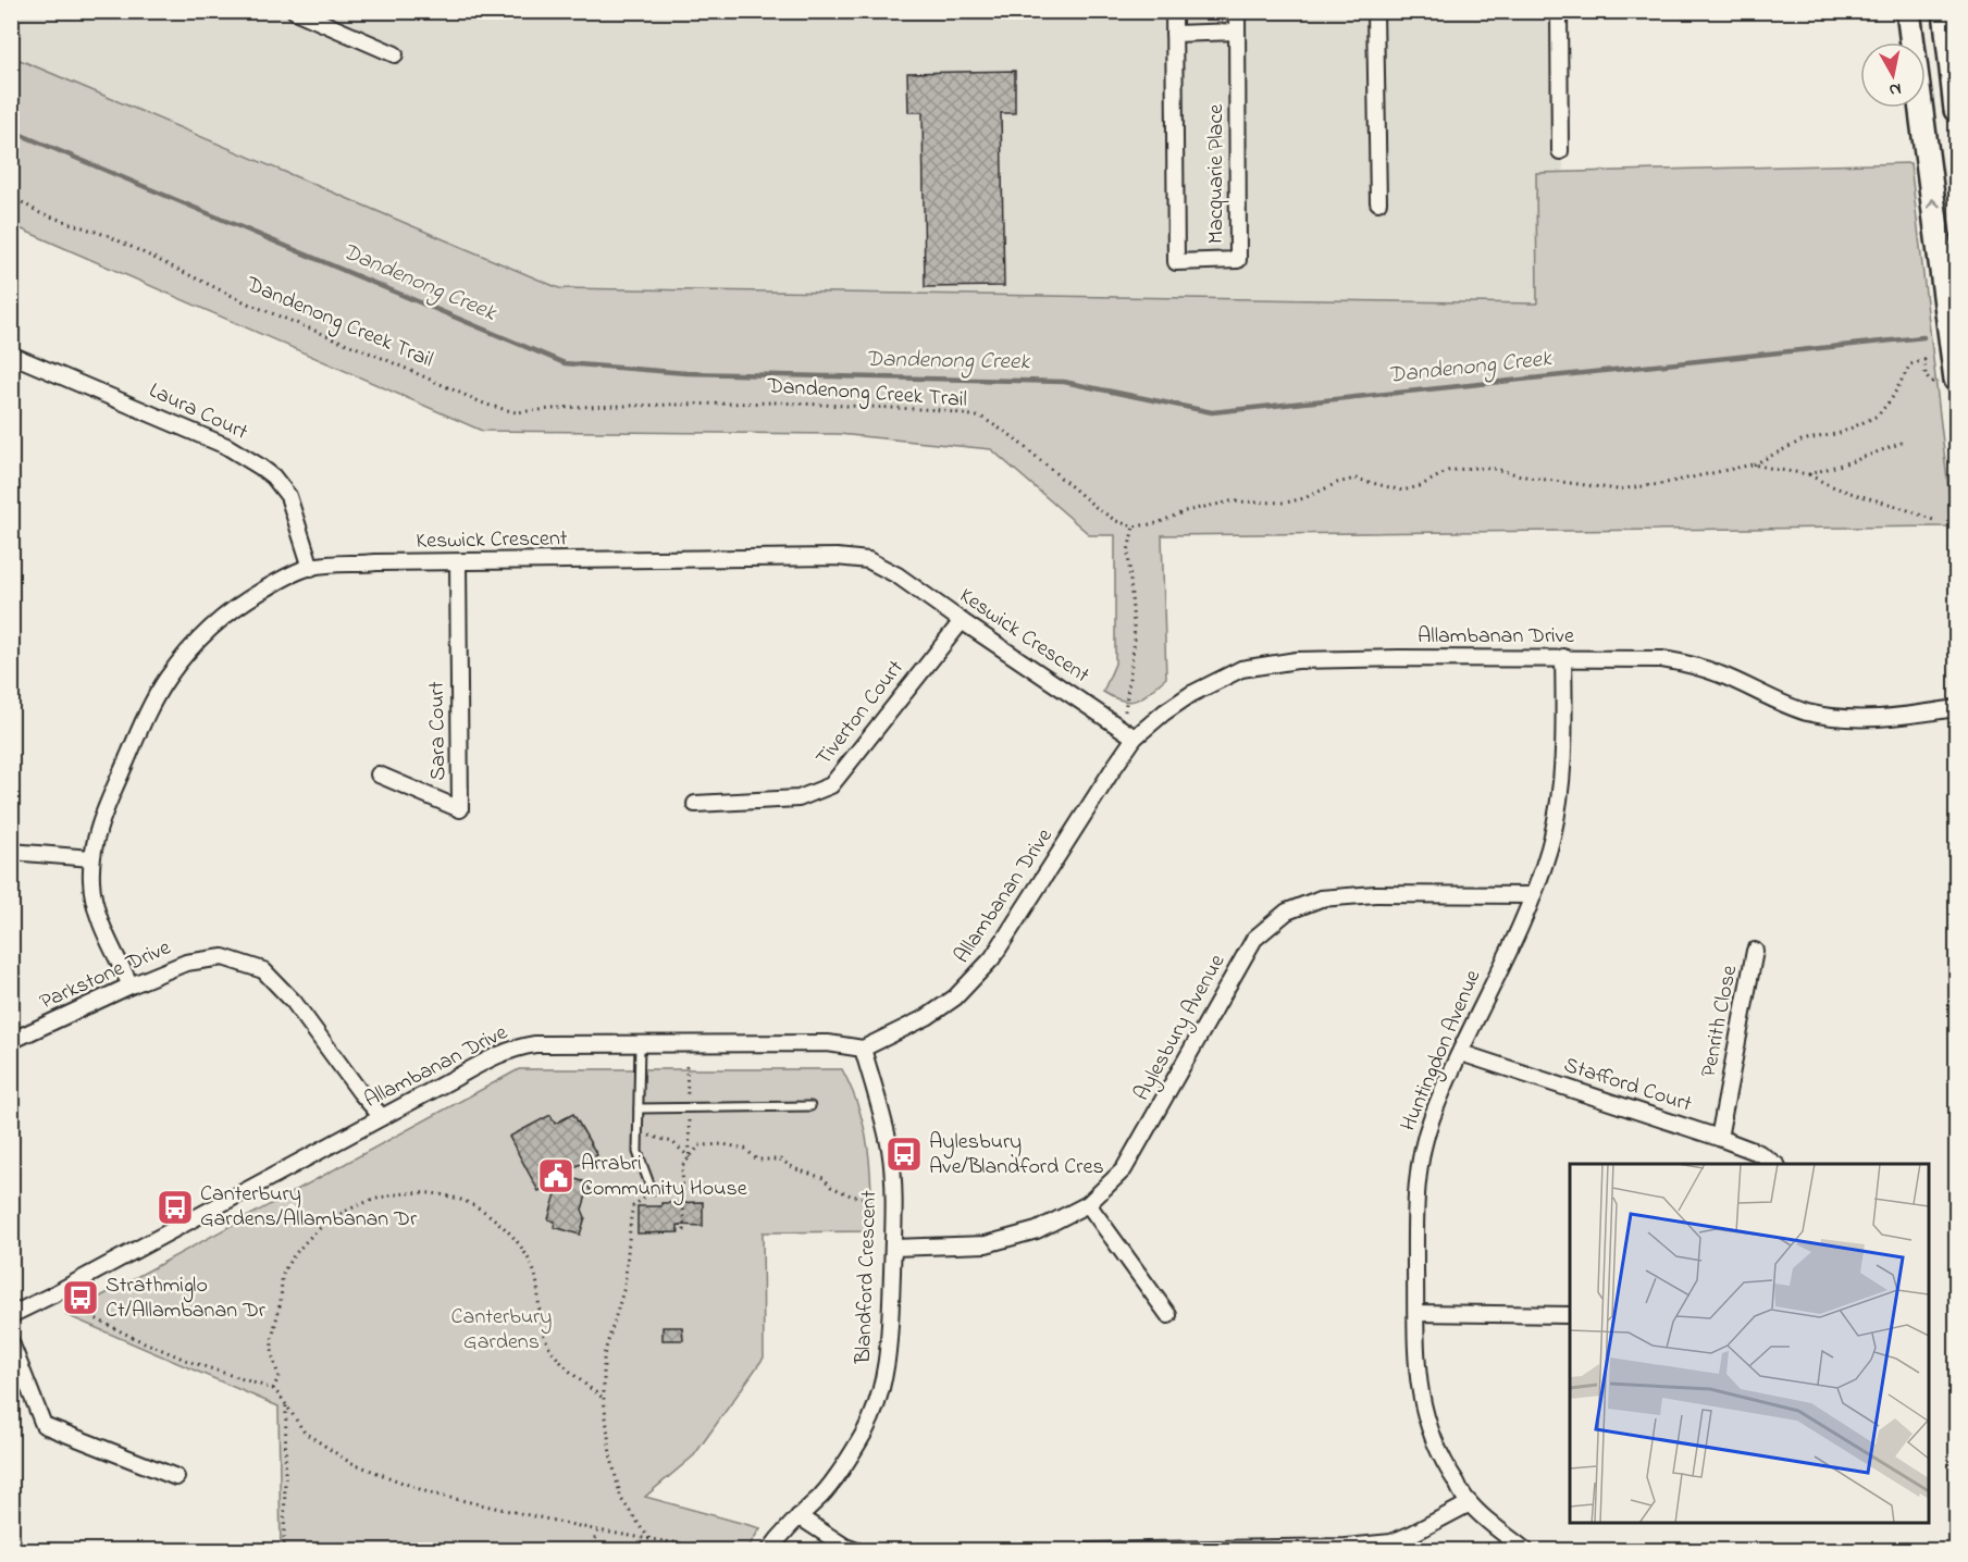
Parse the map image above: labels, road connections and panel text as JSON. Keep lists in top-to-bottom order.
{
  "streets": {
    "street": [
      "Macquarie Place",
      "Laura Court",
      "Keswick Crescent",
      "Allambanan Drive",
      "Tiverton Court",
      "Sara Court",
      "Parkstone Drive",
      "Penrith Close",
      "Aylesbury Avenue",
      "Huntingdon Avenue",
      "Stafford Court",
      "Blandford Crescent"
    ],
    "path": ["Dandenong Creek Trail"]
  },
  "crossings": [
    ["Laura Court", "Keswick Crescent"],
    ["Keswick Crescent", "Allambanan Drive"],
    ["Keswick Crescent", "Tiverton Court"],
    ["Keswick Crescent", "Sara Court"],
    ["Keswick Crescent", "Parkstone Drive"],
    ["Allambanan Drive", "Parkstone Drive"],
    ["Allambanan Drive", "Huntingdon Avenue"],
    ["Allambanan Drive", "Blandford Crescent"],
    ["Penrith Close", "Stafford Court"],
    ["Aylesbury Avenue", "Huntingdon Avenue"],
    ["Aylesbury Avenue", "Blandford Crescent"],
    ["Huntingdon Avenue", "Stafford Court"]
  ],
  "water": ["Dandenong Creek"],
  "parks": ["Canterbury Gardens"],
  "places": {
    "bus stop": ["Aylesbury Ave/Blandford Cres", "Canterbury Gardens/Allambanan Dr", "Strathmiglo Ct/Allambanan Dr"],
    "public building": ["Arrabri Community House"]
  },
  "north": "bottom"
}
